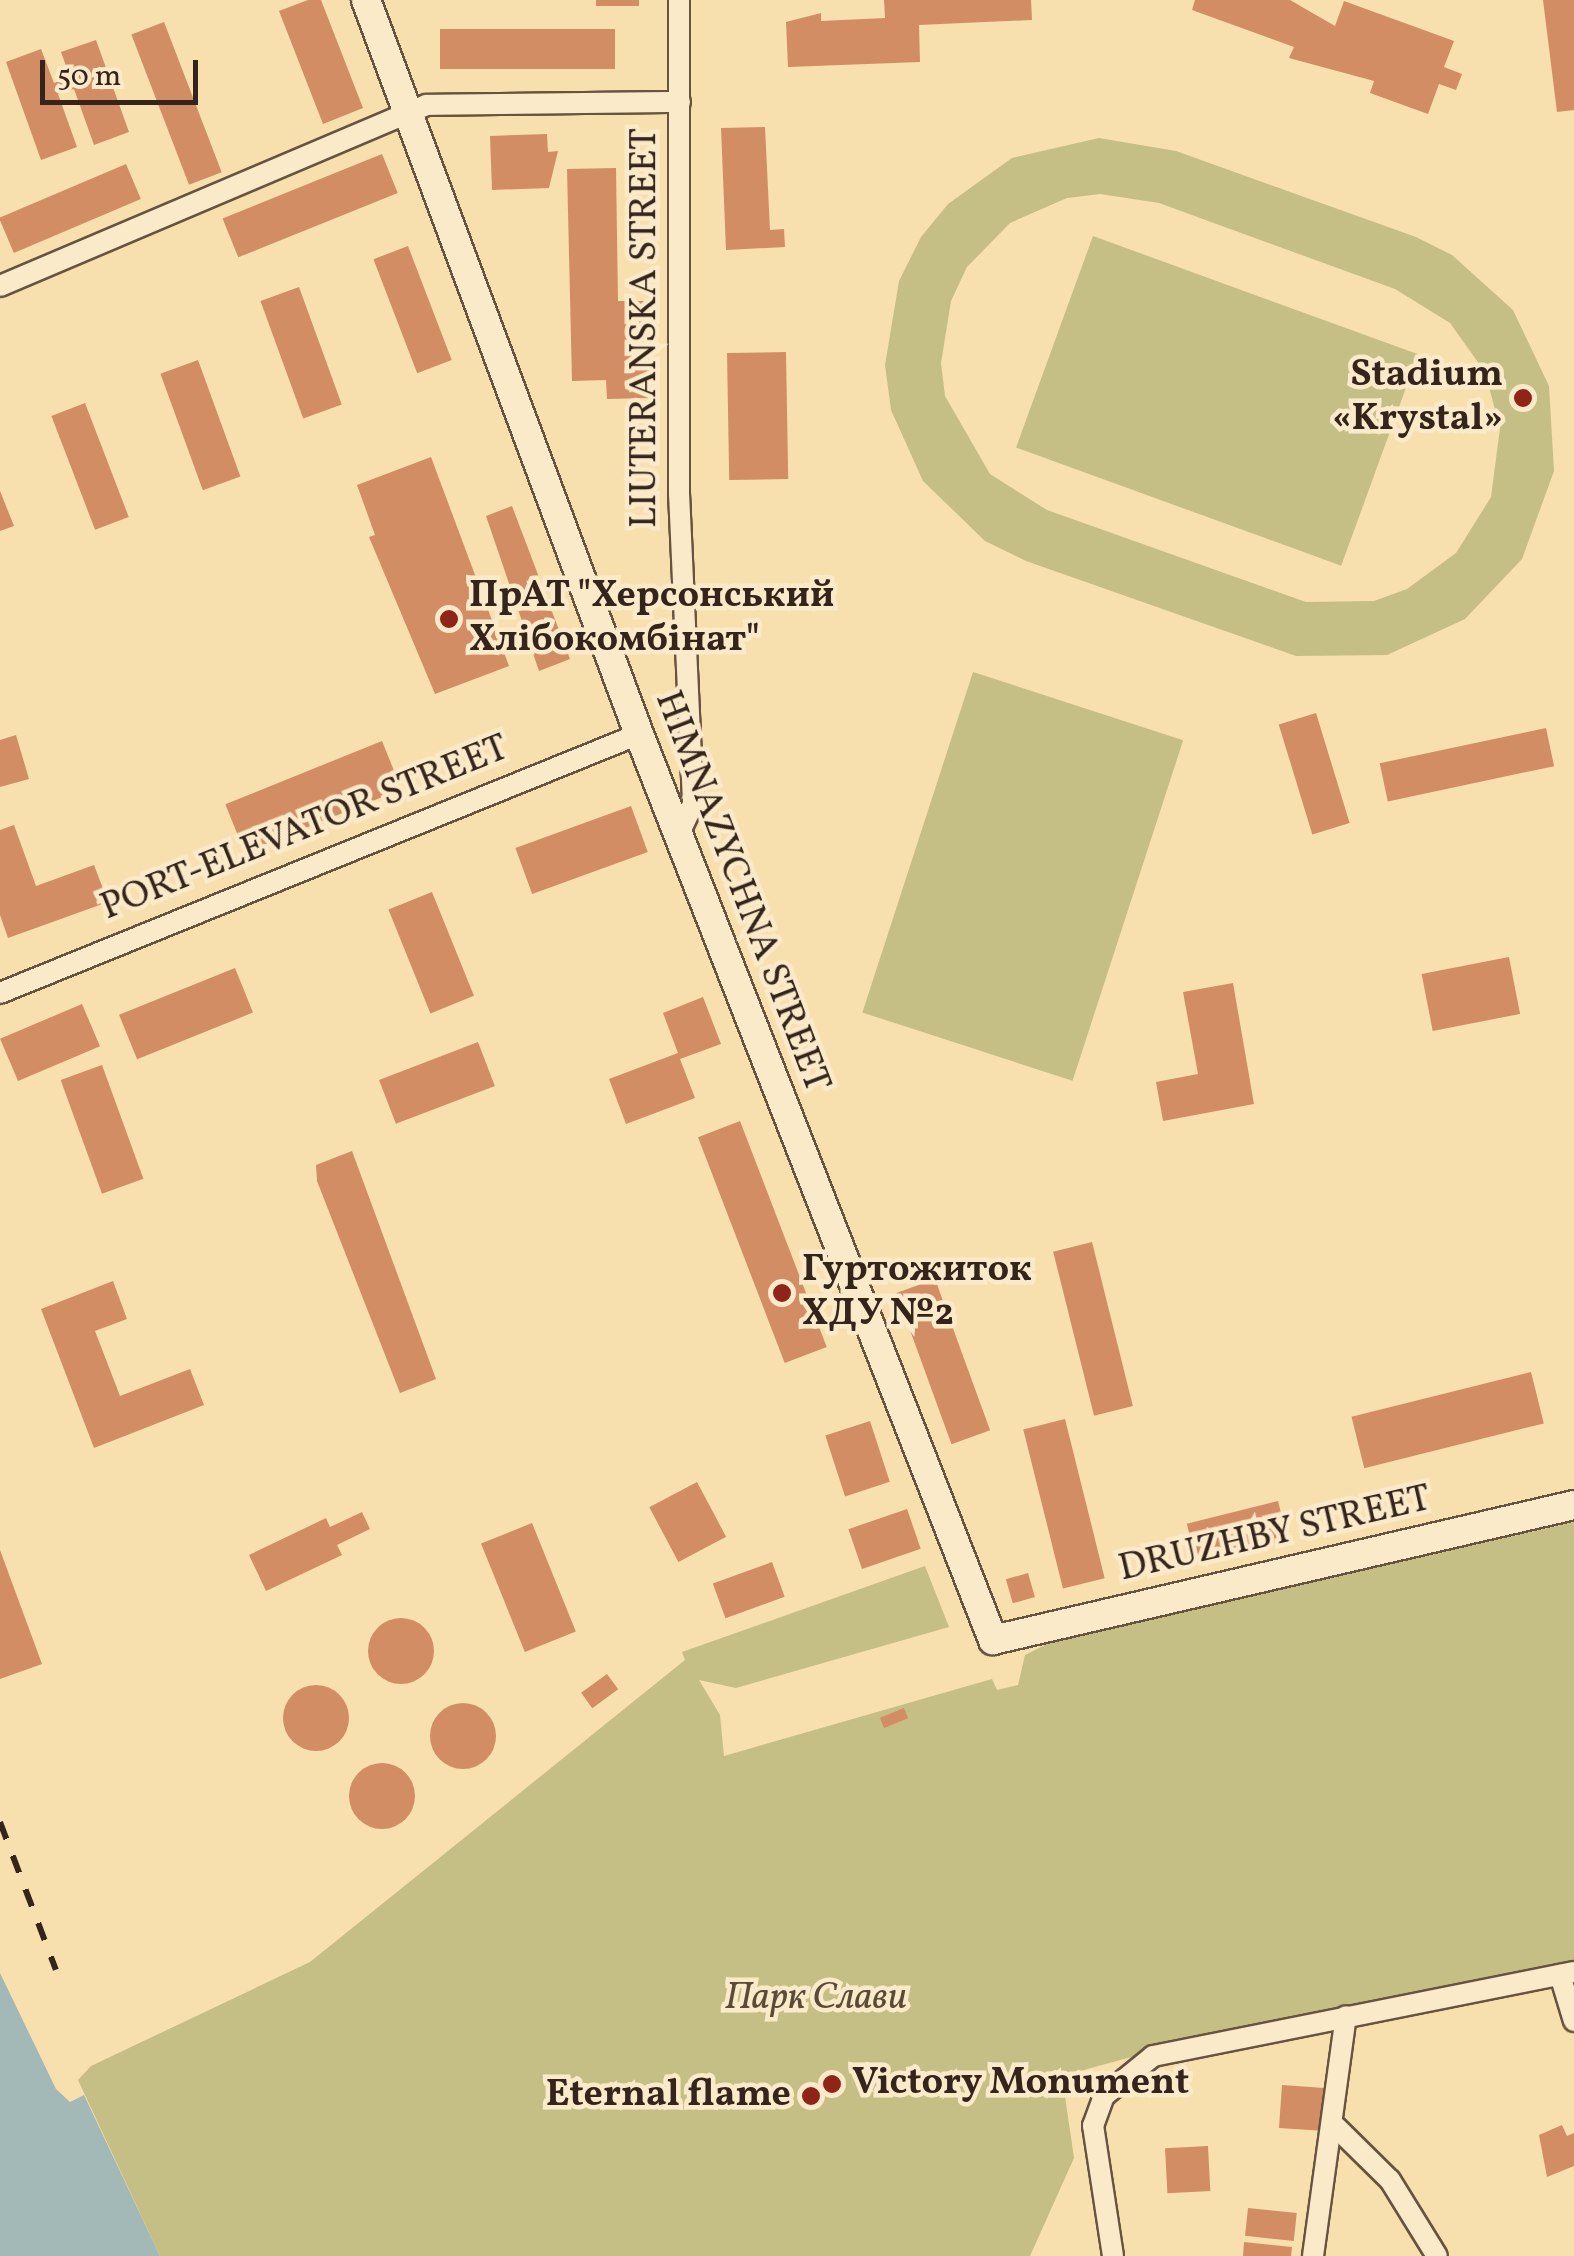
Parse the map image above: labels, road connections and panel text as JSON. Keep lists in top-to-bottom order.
{
  "streets": {
    "street": [
      "LIUTERANSKA STREET",
      "PORT-ELEVATOR STREET",
      "HIMNAZYCHNA STREET",
      "DRUZHBY STREET"
    ]
  },
  "crossings": [
    ["LIUTERANSKA STREET", "HIMNAZYCHNA STREET"],
    ["PORT-ELEVATOR STREET", "HIMNAZYCHNA STREET"],
    ["HIMNAZYCHNA STREET", "DRUZHBY STREET"]
  ],
  "parks": ["Парк Слави"],
  "places": [
    "Stadium «Krystal»",
    "ПрАТ \"Херсонський Хлібокомбінат\"",
    "Гуртожиток ХДУ №2",
    "Victory Monument",
    "Eternal flame"
  ],
  "scale_bar": "50 m"
}
